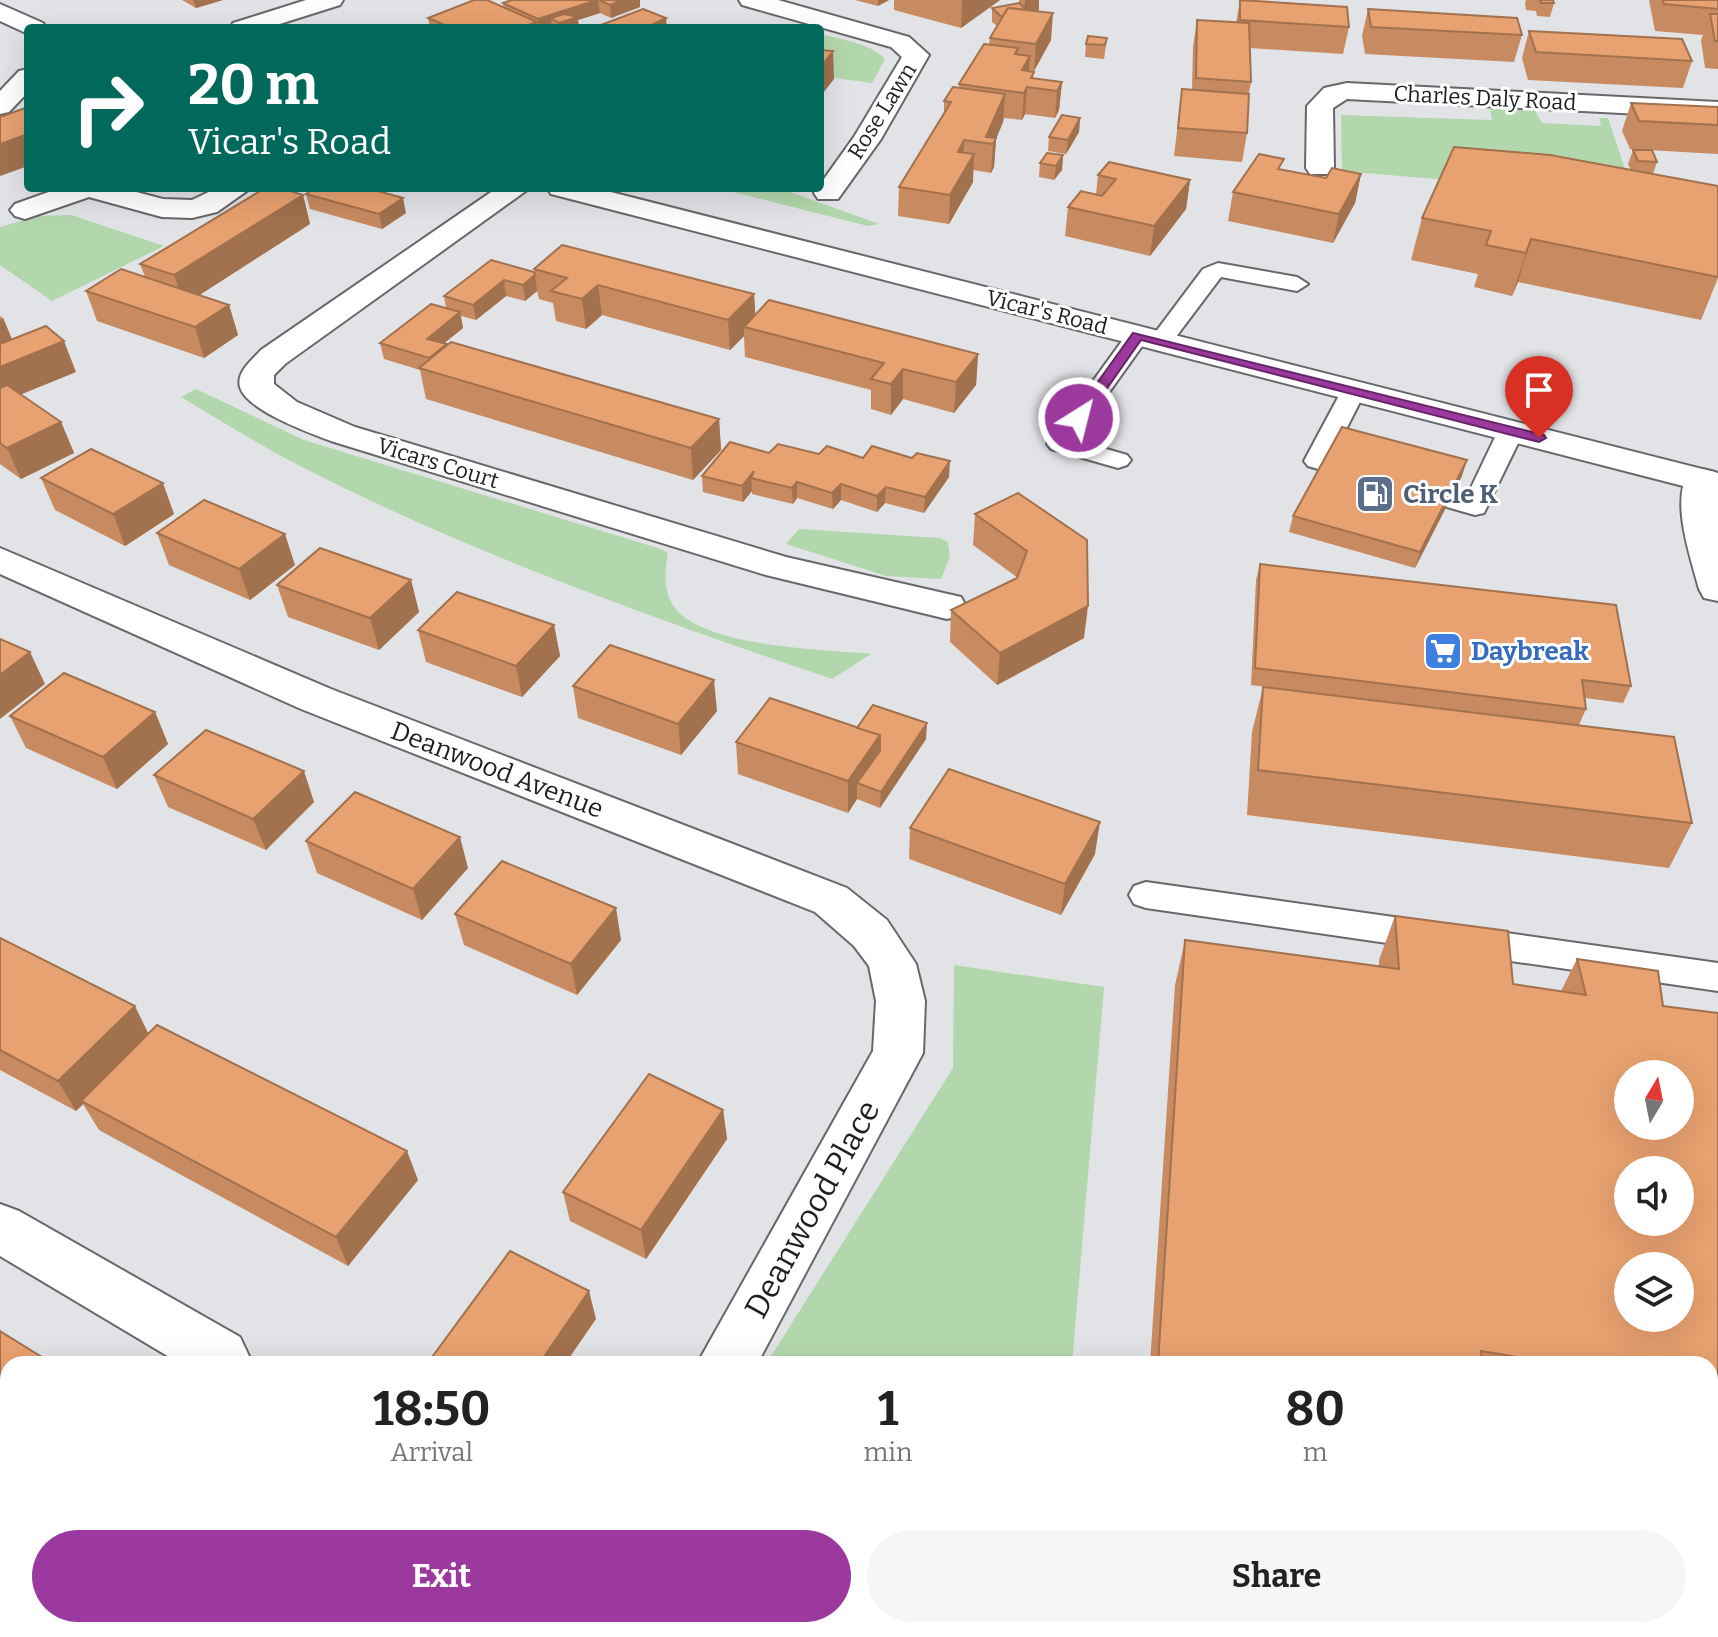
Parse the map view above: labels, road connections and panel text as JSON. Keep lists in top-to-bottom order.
{
  "streets": {
    "street": [
      "Charles Daly Road",
      "Rose Lawn",
      "Vicar's Road",
      "Vicars Court",
      "Deanwood Avenue",
      "Deanwood Place"
    ]
  },
  "crossings": [
    ["Deanwood Avenue", "Deanwood Place"]
  ],
  "places": {
    "fuel station": ["Circle K"],
    "supermarket": ["Daybreak"]
  },
  "north": "top",
  "page": {
    "turn": ["20 m", "Vicar's Road"],
    "eta": [
      "18:50",
      "Arrival",
      "1",
      "min",
      "80",
      "m"
    ],
    "buttons": ["Exit", "Share"]
  }
}
